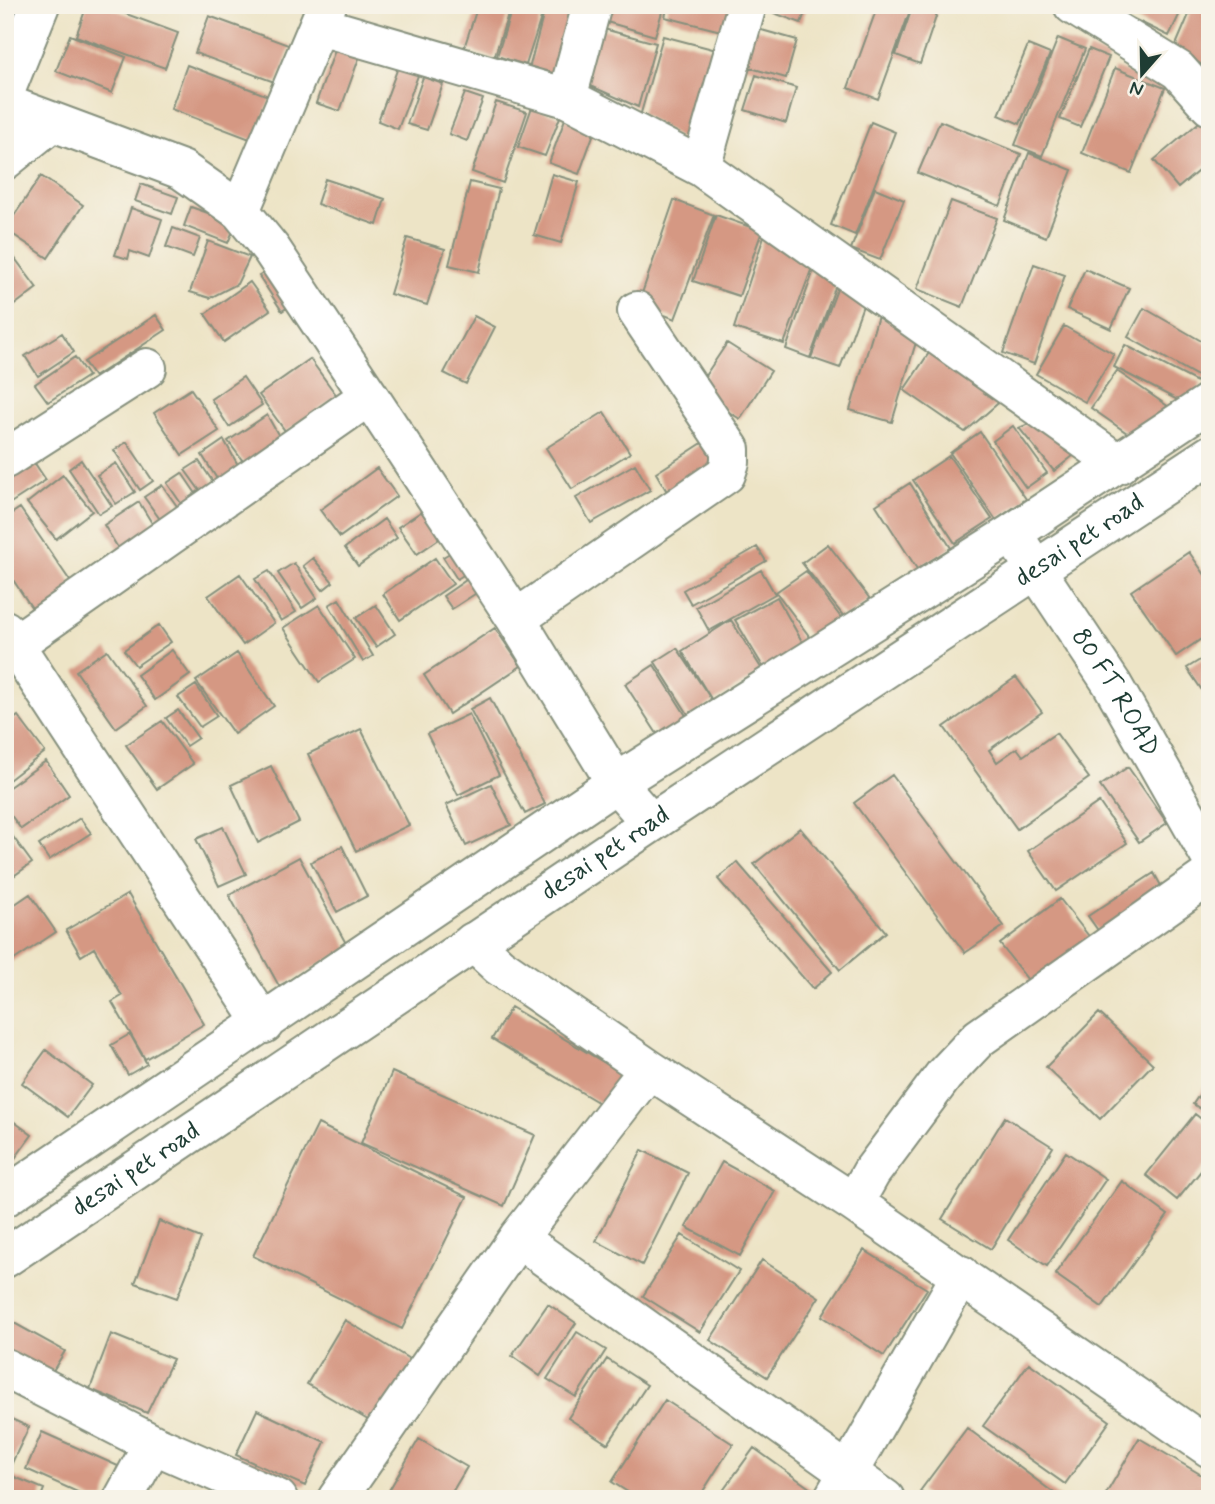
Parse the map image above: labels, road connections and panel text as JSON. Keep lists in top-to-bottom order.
{
  "streets": {
    "street": ["desai pet road", "80 FT ROAD"]
  },
  "crossings": [
    ["desai pet road", "80 FT ROAD"]
  ],
  "north": "bottom"
}
